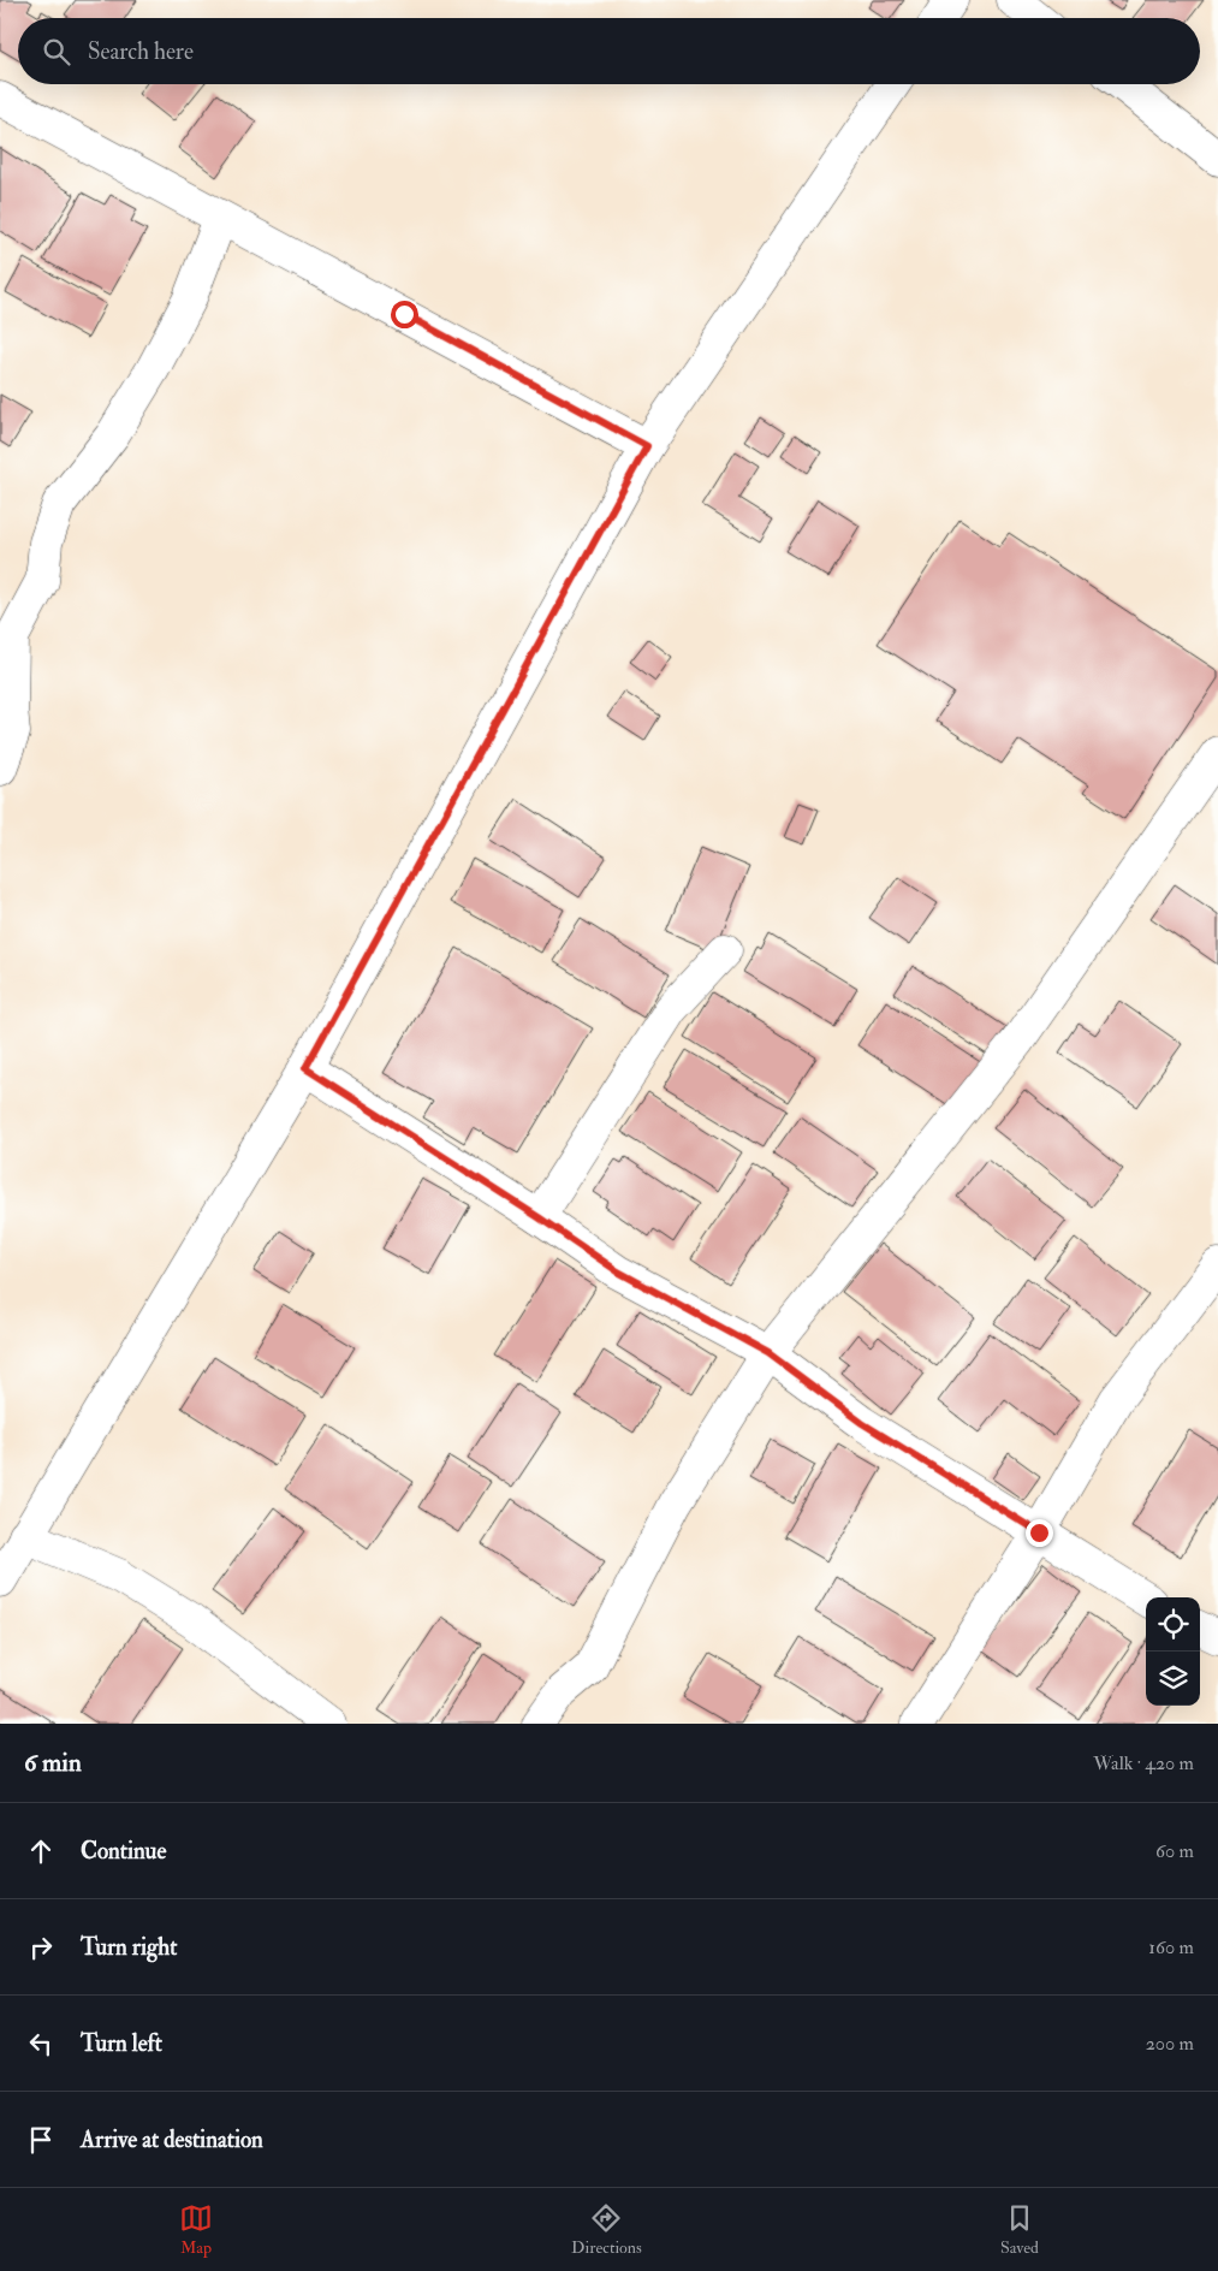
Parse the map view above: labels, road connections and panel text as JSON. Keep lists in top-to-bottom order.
{
  "page": {
    "search": "Search here",
    "heading": ["6 min", "Walk · 420 m"],
    "list": [
      ["Continue", "60 m"],
      ["Turn right", "160 m"],
      ["Turn left", "200 m"],
      "Arrive at destination"
    ],
    "nav": ["Map", "Directions", "Saved"]
  }
}
